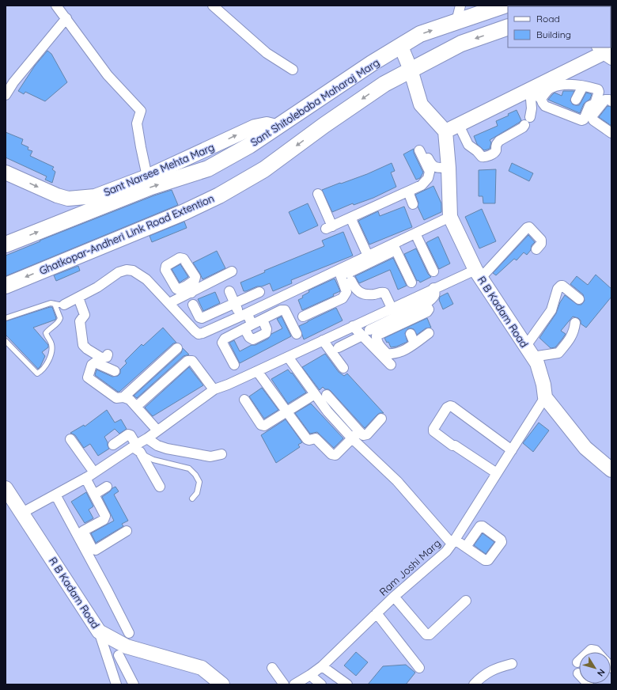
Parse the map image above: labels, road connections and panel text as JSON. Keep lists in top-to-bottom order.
{
  "streets": {
    "main road": ["Sant Shitolebaba Maharaj Marg", "Ghatkopar-Andheri Link Road Extention"],
    "street": ["Sant Narsee Mehta Marg", "R B Kadam Road", "Ram Joshi Marg"]
  },
  "crossings": [
    ["Sant Shitolebaba Maharaj Marg", "Sant Narsee Mehta Marg"],
    ["R B Kadam Road", "Ram Joshi Marg"]
  ],
  "one_way": ["Sant Shitolebaba Maharaj Marg", "Sant Narsee Mehta Marg", "Ghatkopar-Andheri Link Road Extention"],
  "legend": ["Road", "Building"],
  "north": "bottom right"
}
